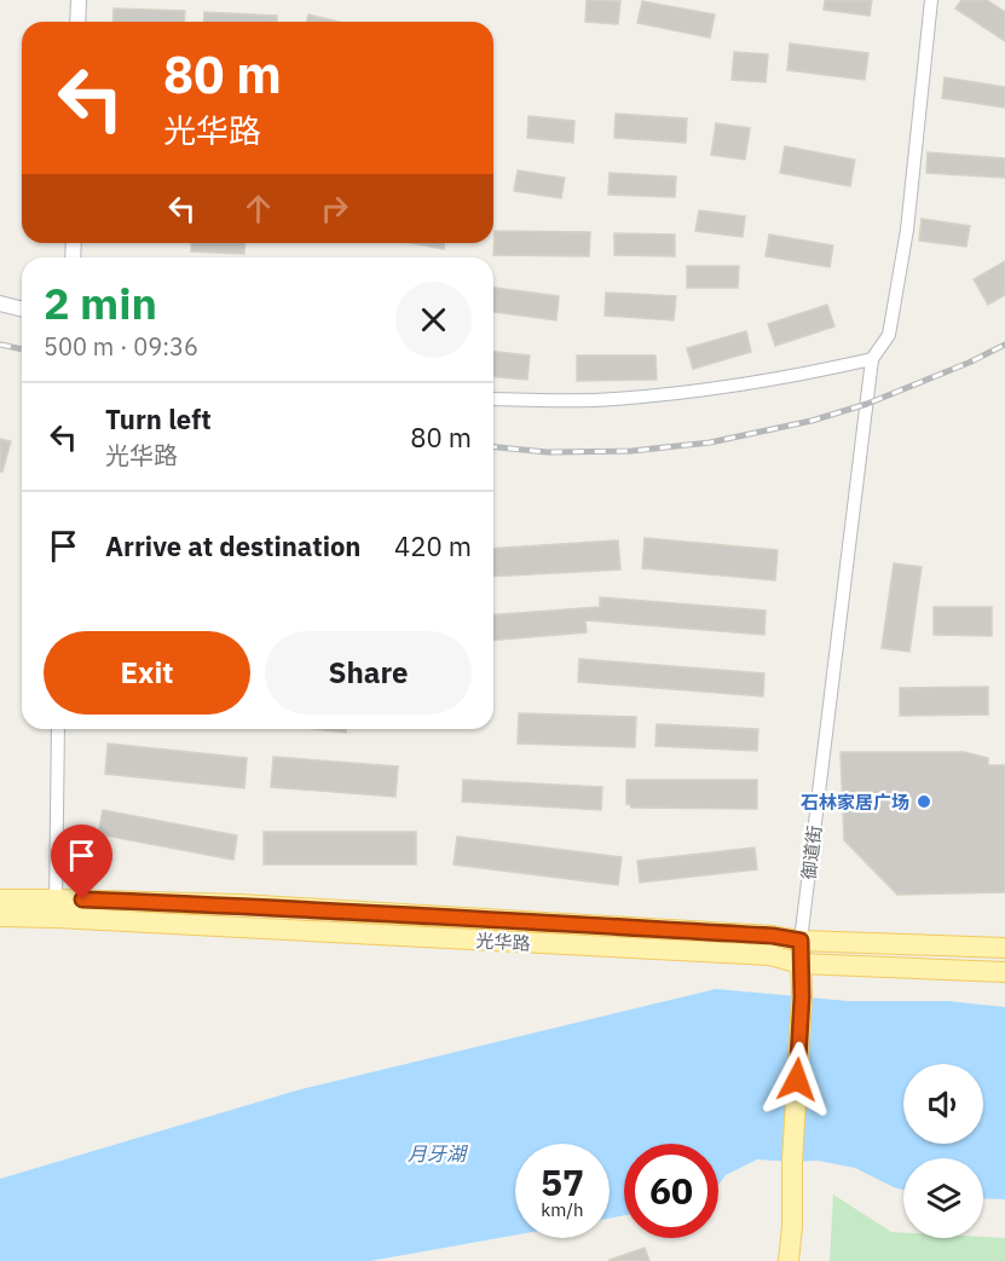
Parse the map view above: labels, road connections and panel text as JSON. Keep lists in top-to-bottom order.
{
  "streets": {
    "main road": ["光华路"],
    "street": ["御道街"]
  },
  "crossings": [
    ["御道街", "光华路"]
  ],
  "water": ["月牙湖"],
  "places": ["石林家居广场"],
  "page": {
    "turn": ["80 m", "光华路"],
    "heading": ["2 min", "500 m · 09:36"],
    "list": [
      {
        "name": "Turn left",
        "note": "光华路",
        "value": "80 m"
      },
      {
        "name": "Arrive at destination",
        "value": "420 m"
      }
    ],
    "buttons": ["Exit", "Share"],
    "speed": "57 km/h",
    "limit": "60"
  }
}
